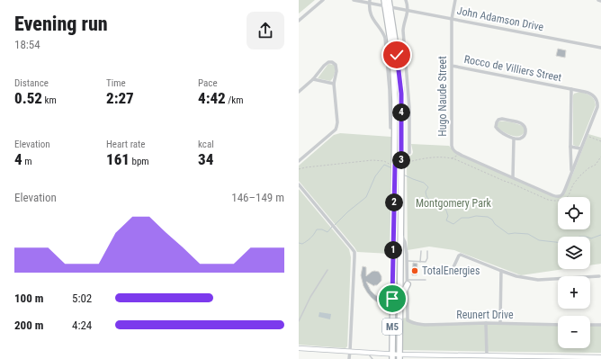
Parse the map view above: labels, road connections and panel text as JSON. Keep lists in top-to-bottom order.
{
  "streets": {
    "main road": ["M5"],
    "street": [
      "John Adamson Drive",
      "Rocco de Villiers Street",
      "Hugo Naude Street",
      "Reunert Drive"
    ]
  },
  "crossings": [
    ["John Adamson Drive", "Hugo Naude Street"],
    ["John Adamson Drive", "M5"],
    ["Rocco de Villiers Street", "Hugo Naude Street"]
  ],
  "parks": ["Montgomery Park"],
  "places": ["TotalEnergies"],
  "page": {
    "heading": ["Evening run", "18:54"],
    "stats": [
      ["Distance", "0.52 km"],
      ["Time", "2:27"],
      ["Pace", "4:42 /km"],
      ["Elevation", "4 m"],
      ["Heart rate", "161 bpm"],
      ["kcal", "34"]
    ],
    "pins": [
      "4",
      "3",
      "2",
      "1"
    ],
    "chart": ["Elevation", "146–149 m"],
    "map_buttons": ["+", "−"],
    "list": [
      {
        "name": "100 m",
        "note": "5:02"
      },
      {
        "name": "200 m",
        "note": "4:24"
      }
    ]
  }
}
